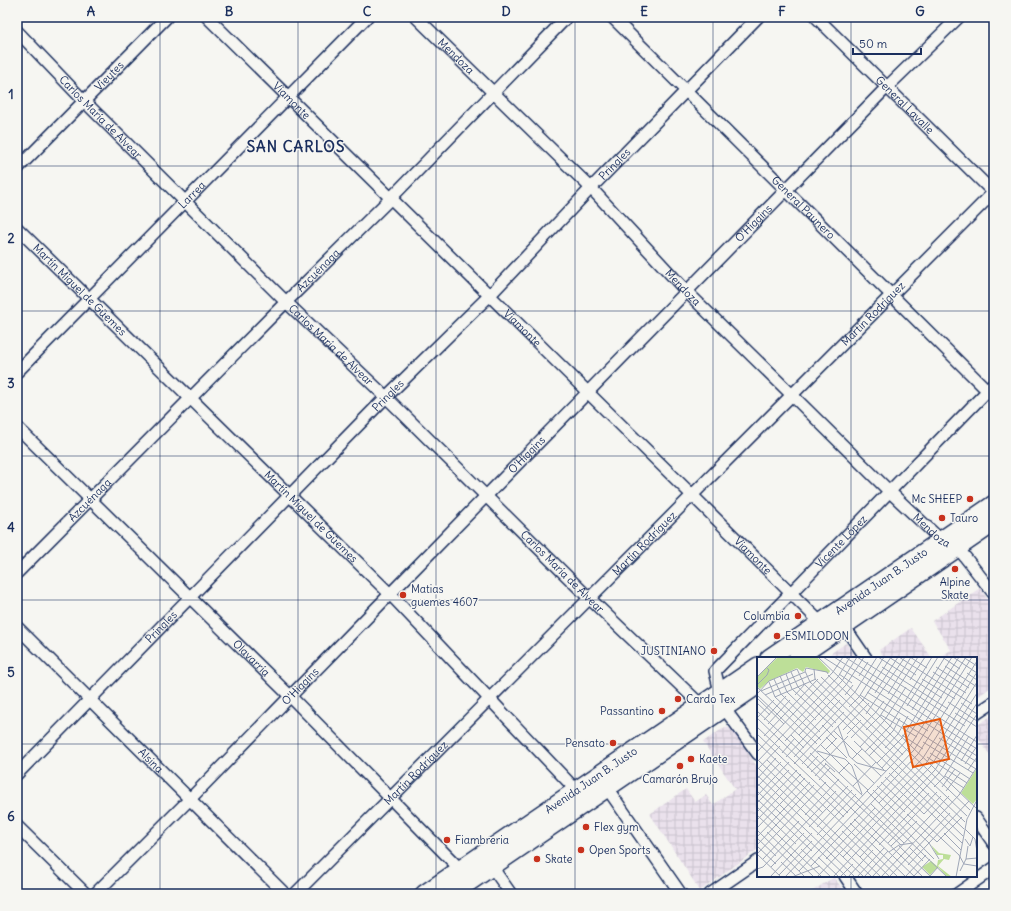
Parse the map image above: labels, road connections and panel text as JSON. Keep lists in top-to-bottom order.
{
  "streets": {
    "main road": ["Avenida Juan B. Justo"],
    "street": [
      "Mendoza",
      "Vieytes",
      "Viamonte",
      "General Lavalle",
      "Carlos María de Alvear",
      "Pringles",
      "Larrea",
      "General Paunero",
      "O'Higgins",
      "Azcuénaga",
      "Martín Miguel de Güemes",
      "Martín Rodríguez",
      "Vicente López",
      "Olavarría",
      "Alsina"
    ]
  },
  "crossings": [
    ["Mendoza", "Pringles"],
    ["Mendoza", "O'Higgins"],
    ["Mendoza", "Azcuénaga"],
    ["Mendoza", "Martín Rodríguez"],
    ["Mendoza", "Vicente López"],
    ["Mendoza", "Avenida Juan B. Justo"],
    ["Vieytes", "Carlos María de Alvear"],
    ["Viamonte", "Pringles"],
    ["Viamonte", "Larrea"],
    ["Viamonte", "O'Higgins"],
    ["Viamonte", "Azcuénaga"],
    ["Viamonte", "Martín Rodríguez"],
    ["Viamonte", "Vicente López"],
    ["Viamonte", "Avenida Juan B. Justo"],
    ["General Lavalle", "O'Higgins"],
    ["General Lavalle", "Martín Rodríguez"],
    ["Carlos María de Alvear", "Pringles"],
    ["Carlos María de Alvear", "Larrea"],
    ["Carlos María de Alvear", "O'Higgins"],
    ["Carlos María de Alvear", "Azcuénaga"],
    ["Carlos María de Alvear", "Martín Rodríguez"],
    ["Carlos María de Alvear", "Avenida Juan B. Justo"],
    ["Pringles", "General Paunero"],
    ["Pringles", "Martín Miguel de Güemes"],
    ["Pringles", "Olavarría"],
    ["Pringles", "Alsina"],
    ["Larrea", "Martín Miguel de Güemes"],
    ["General Paunero", "O'Higgins"],
    ["General Paunero", "Martín Rodríguez"],
    ["General Paunero", "Vicente López"],
    ["O'Higgins", "Martín Miguel de Güemes"],
    ["O'Higgins", "Olavarría"],
    ["O'Higgins", "Alsina"],
    ["Azcuénaga", "Martín Miguel de Güemes"],
    ["Azcuénaga", "Olavarría"],
    ["Martín Miguel de Güemes", "Martín Rodríguez"],
    ["Martín Miguel de Güemes", "Avenida Juan B. Justo"],
    ["Martín Rodríguez", "Olavarría"],
    ["Vicente López", "Avenida Juan B. Justo"],
    ["Avenida Juan B. Justo", "Olavarría"]
  ],
  "districts": ["SAN CARLOS"],
  "places": [
    "Mc SHEEP",
    "Tauro",
    "Alpine Skate",
    "Matias guemes 4607",
    "Columbia",
    "ESMILODON",
    "JUSTINIANO",
    "Cardo Tex",
    "Passantino",
    "Pensato",
    "Kaete",
    "Camarón Brujo",
    "Flex gym",
    "Fiambreria",
    "Open Sports",
    "Skate"
  ],
  "scale_bar": "50 m",
  "grid": {
    "columns": [
      "A",
      "B",
      "C",
      "D",
      "E",
      "F",
      "G"
    ],
    "rows": [
      "1",
      "2",
      "3",
      "4",
      "5",
      "6"
    ]
  }
}
